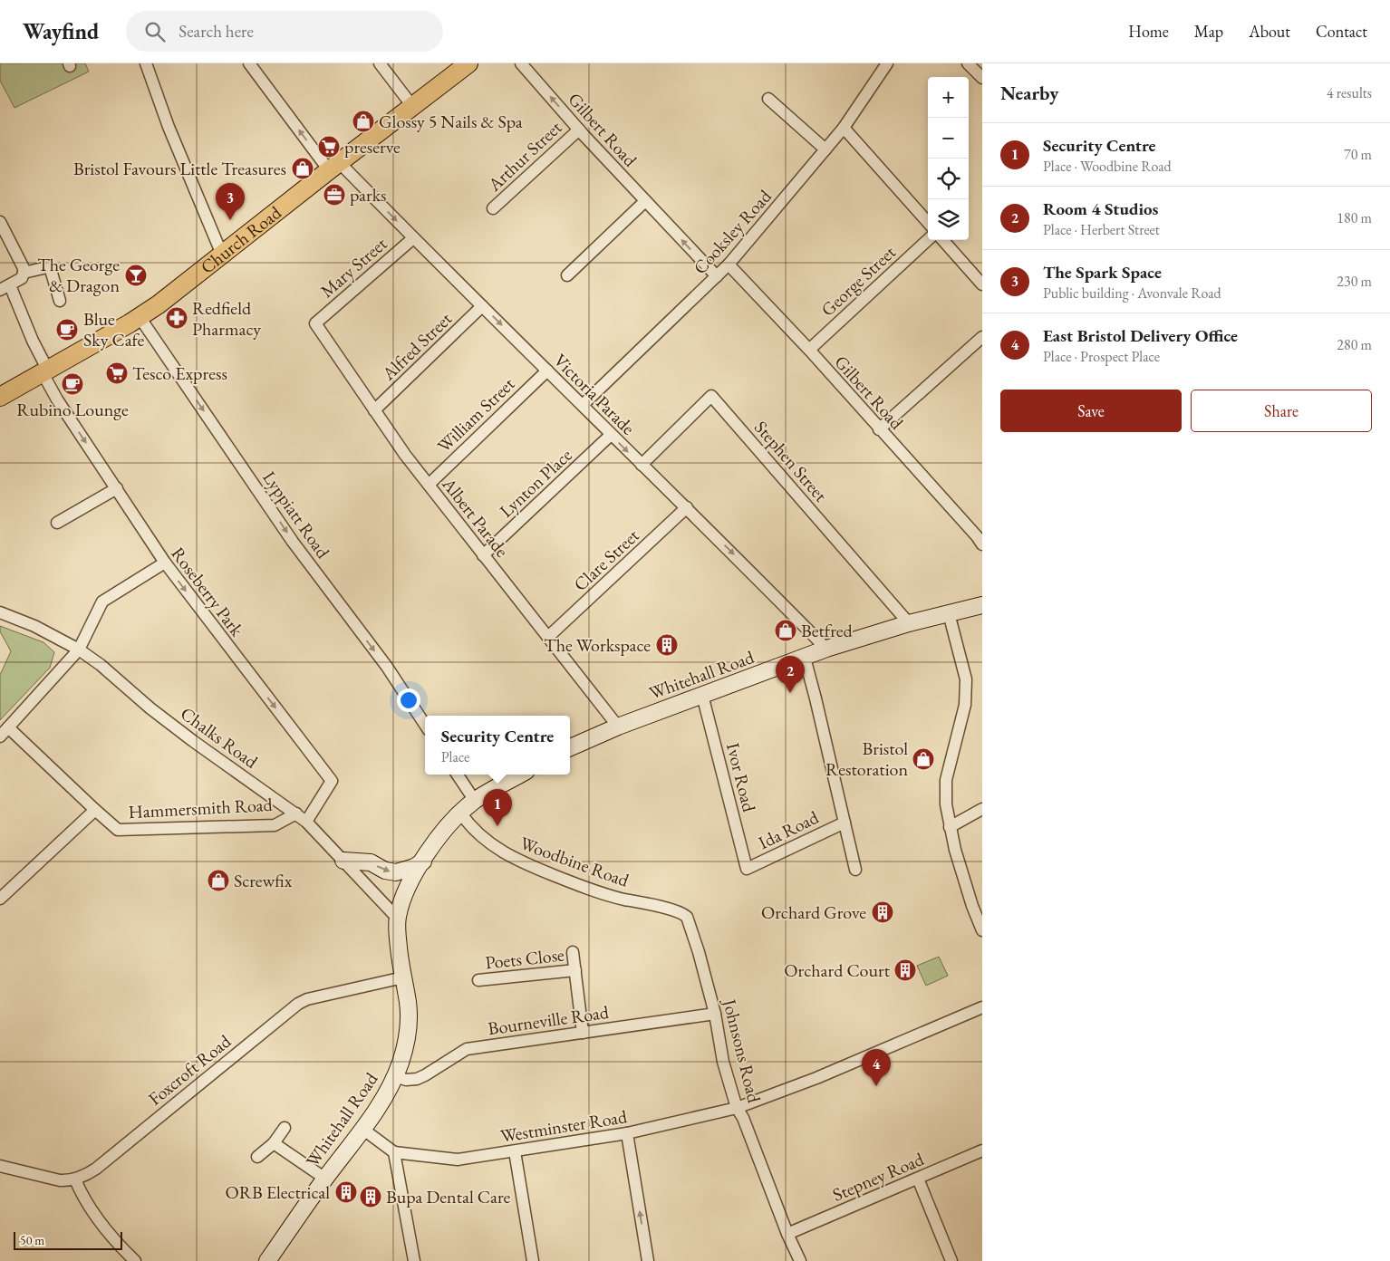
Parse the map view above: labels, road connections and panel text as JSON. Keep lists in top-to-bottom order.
{
  "streets": {
    "main road": ["Church Road", "Whitehall Road"],
    "street": [
      "Gilbert Road",
      "Arthur Street",
      "Cooksley Road",
      "Mary Street",
      "George Street",
      "Alfred Street",
      "Victoria Parade",
      "William Street",
      "Stephen Street",
      "Lynton Place",
      "Lyppiatt Road",
      "Albert Parade",
      "Clare Street",
      "Roseberry Park",
      "Chalks Road",
      "Ivor Road",
      "Hammersmith Road",
      "Ida Road",
      "Woodbine Road",
      "Poets Close",
      "Bourneville Road",
      "Johnsons Road",
      "Foxcroft Road",
      "Westminster Road",
      "Stepney Road"
    ]
  },
  "crossings": [
    ["Gilbert Road", "Arthur Street"],
    ["Gilbert Road", "Cooksley Road"],
    ["Gilbert Road", "George Street"],
    ["Cooksley Road", "Victoria Parade"],
    ["Church Road", "Victoria Parade"],
    ["Church Road", "Lyppiatt Road"],
    ["Church Road", "Roseberry Park"],
    ["Mary Street", "Victoria Parade"],
    ["Mary Street", "Albert Parade"],
    ["Alfred Street", "Victoria Parade"],
    ["Alfred Street", "Albert Parade"],
    ["Victoria Parade", "William Street"],
    ["Victoria Parade", "Stephen Street"],
    ["Victoria Parade", "Lynton Place"],
    ["Victoria Parade", "Clare Street"],
    ["Victoria Parade", "Whitehall Road"],
    ["William Street", "Albert Parade"],
    ["Stephen Street", "Whitehall Road"],
    ["Lynton Place", "Albert Parade"],
    ["Albert Parade", "Clare Street"],
    ["Albert Parade", "Whitehall Road"],
    ["Roseberry Park", "Chalks Road"],
    ["Whitehall Road", "Chalks Road"],
    ["Whitehall Road", "Ivor Road"],
    ["Whitehall Road", "Woodbine Road"],
    ["Whitehall Road", "Bourneville Road"],
    ["Whitehall Road", "Foxcroft Road"],
    ["Chalks Road", "Hammersmith Road"],
    ["Ivor Road", "Ida Road"],
    ["Woodbine Road", "Johnsons Road"],
    ["Poets Close", "Bourneville Road"],
    ["Bourneville Road", "Johnsons Road"],
    ["Johnsons Road", "Westminster Road"],
    ["Johnsons Road", "Stepney Road"]
  ],
  "one_way": ["Lyppiatt Road", "Roseberry Park"],
  "places": {
    "shop": [
      "Glossy 5 Nails & Spa",
      "Bristol Favours Little Treasures",
      "Betfred",
      "Bristol Restoration",
      "Screwfix"
    ],
    "supermarket": ["preserve", "Tesco Express"],
    "office": ["parks"],
    "bar": ["The George & Dragon"],
    "pharmacy": ["Redfield Pharmacy"],
    "cafe": ["Blue Sky Cafe", "Rubino Lounge"],
    "building": [
      "The Workspace",
      "Orchard Grove",
      "Orchard Court",
      "ORB Electrical",
      "Bupa Dental Care"
    ]
  },
  "scale_bar": "50 m",
  "page": {
    "header": "Wayfind",
    "search": "Search here",
    "nav": [
      "Home",
      "Map",
      "About",
      "Contact"
    ],
    "heading": ["Nearby", "4 results"],
    "map_buttons": ["+", "−"],
    "list": [
      {
        "mark": "1",
        "name": "Security Centre",
        "note": "Place · Woodbine Road",
        "value": "70 m"
      },
      {
        "mark": "2",
        "name": "Room 4 Studios",
        "note": "Place · Herbert Street",
        "value": "180 m"
      },
      {
        "mark": "3",
        "name": "The Spark Space",
        "note": "Public building · Avonvale Road",
        "value": "230 m"
      },
      {
        "mark": "4",
        "name": "East Bristol Delivery Office",
        "note": "Place · Prospect Place",
        "value": "280 m"
      }
    ],
    "pins": [
      "3",
      "2",
      "1",
      "4"
    ],
    "buttons": ["Save", "Share"],
    "popup": ["Security Centre", "Place"],
    "scale": "50 m"
  }
}
